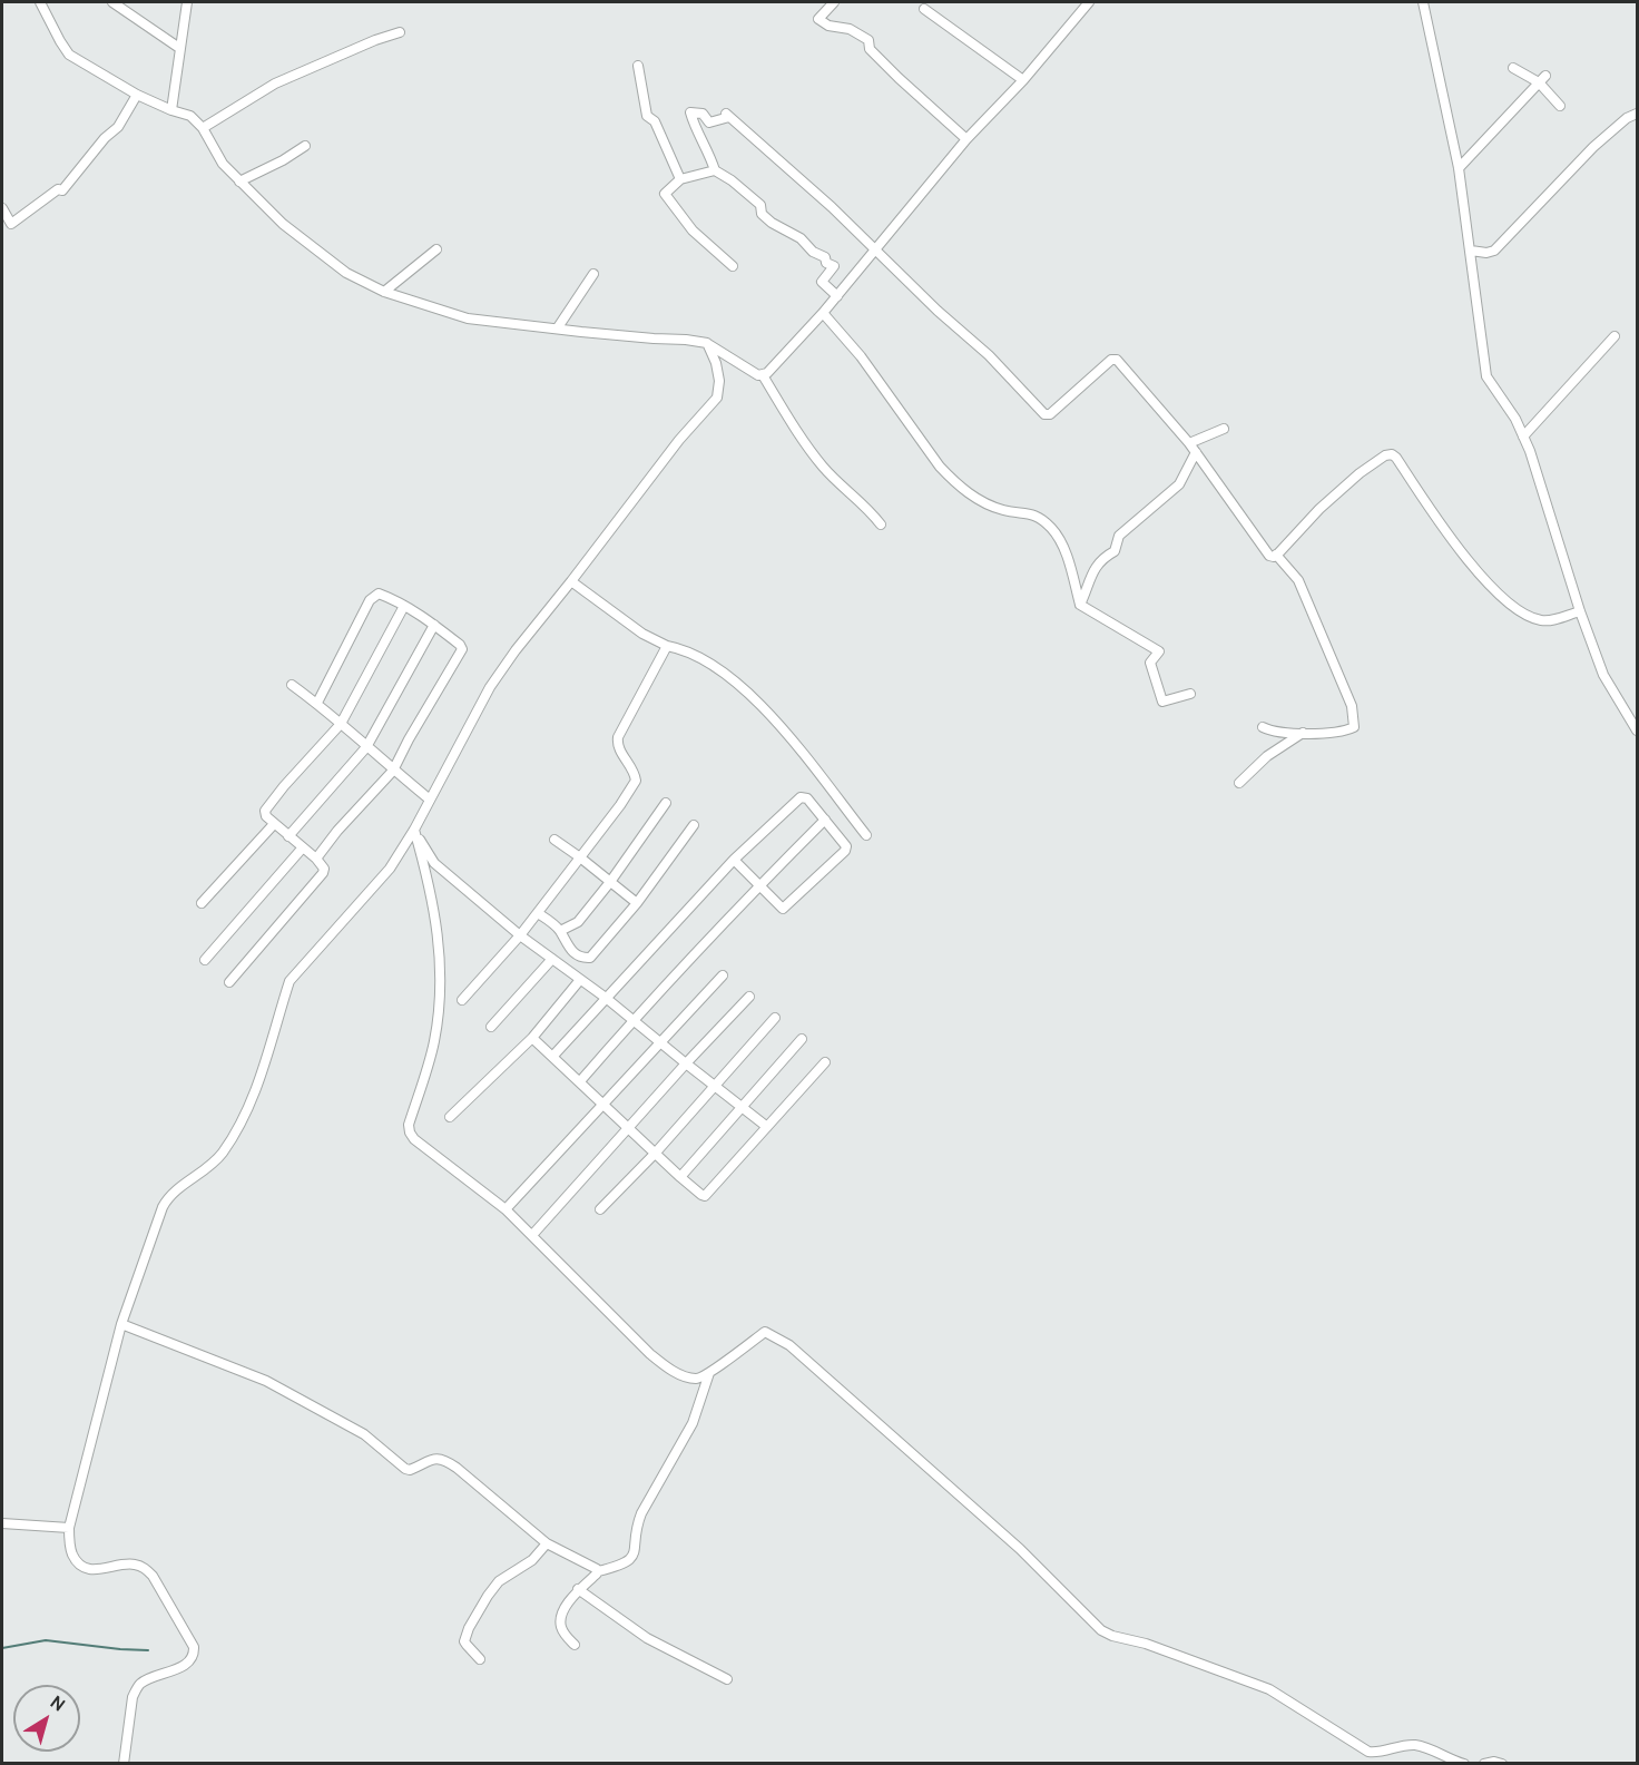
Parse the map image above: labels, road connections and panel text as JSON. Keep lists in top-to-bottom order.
{
  "north": "top right"
}
